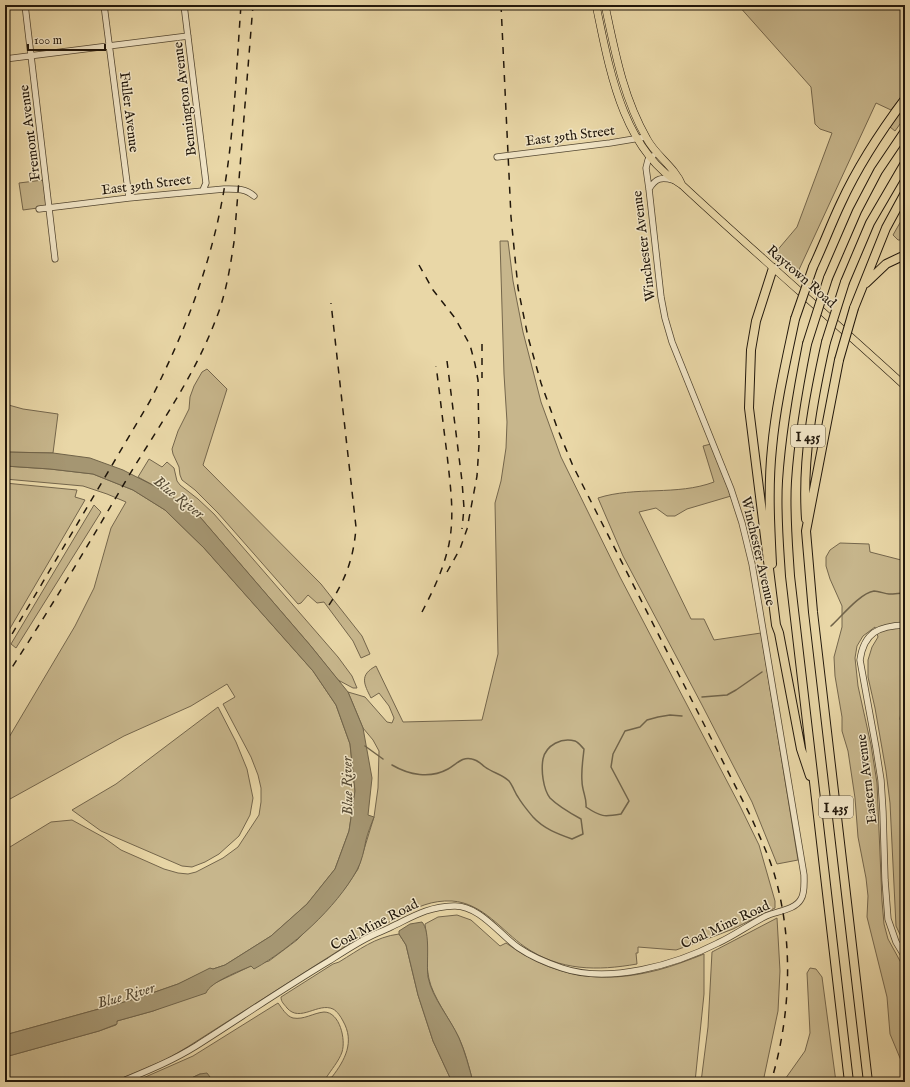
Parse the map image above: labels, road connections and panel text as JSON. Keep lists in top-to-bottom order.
{
  "streets": {
    "highway": ["I 435"],
    "main road": ["Raytown Road"],
    "street": [
      "Bennington Avenue",
      "Fuller Avenue",
      "Fremont Avenue",
      "East 39th Street",
      "Winchester Avenue",
      "Eastern Avenue",
      "Coal Mine Road"
    ]
  },
  "crossings": [
    ["Bennington Avenue", "East 39th Street"],
    ["Fuller Avenue", "East 39th Street"],
    ["Fremont Avenue", "East 39th Street"],
    ["East 39th Street", "Raytown Road"],
    ["Winchester Avenue", "Raytown Road"],
    ["Winchester Avenue", "Coal Mine Road"]
  ],
  "water": ["Blue River"],
  "scale_bar": "100 m"
}
